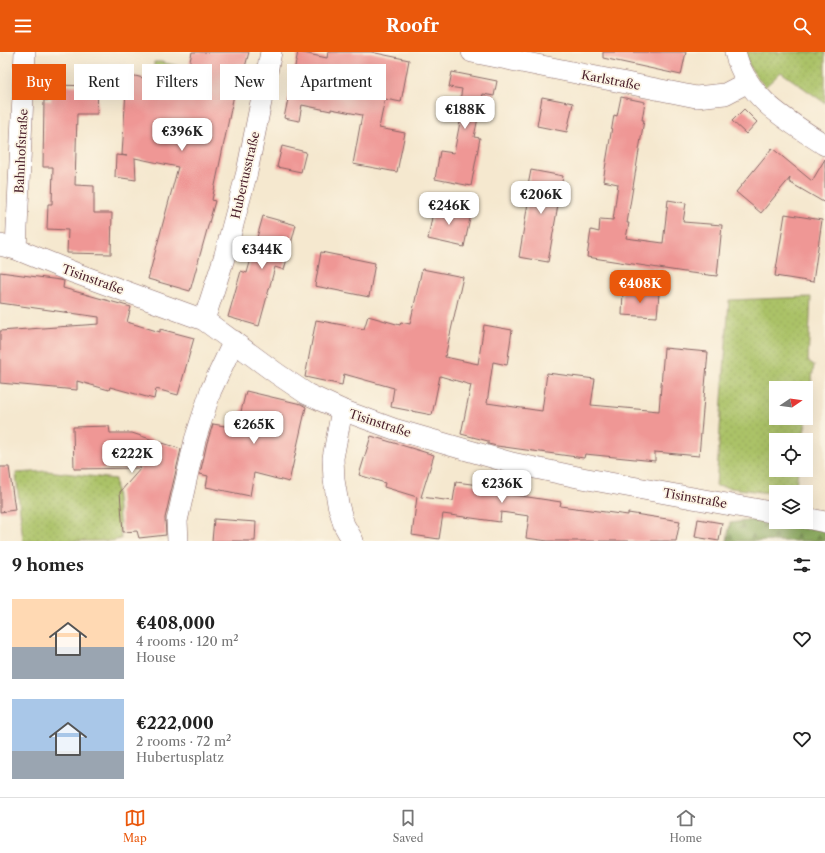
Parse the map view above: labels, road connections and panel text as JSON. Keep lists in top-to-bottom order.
{
  "streets": {
    "street": [
      "Karlstraße",
      "Bahnhofstraße",
      "Hubertusstraße",
      "Tisinstraße"
    ]
  },
  "crossings": [
    ["Bahnhofstraße", "Tisinstraße"],
    ["Hubertusstraße", "Tisinstraße"]
  ],
  "north": "right",
  "page": {
    "header": "Roofr",
    "chip": [
      "Buy",
      "Rent",
      "Filters",
      "New",
      "Apartment"
    ],
    "price": [
      "€188K",
      "€396K",
      "€206K",
      "€246K",
      "€344K",
      "€408K",
      "€265K",
      "€222K",
      "€236K"
    ],
    "heading": "9 homes",
    "list": [
      {
        "name": "€408,000",
        "note": "4 rooms · 120 m² · House"
      },
      {
        "name": "€222,000",
        "note": "2 rooms · 72 m² · Hubertusplatz"
      }
    ],
    "tabs": ["Map", "Saved", "Home"]
  }
}
